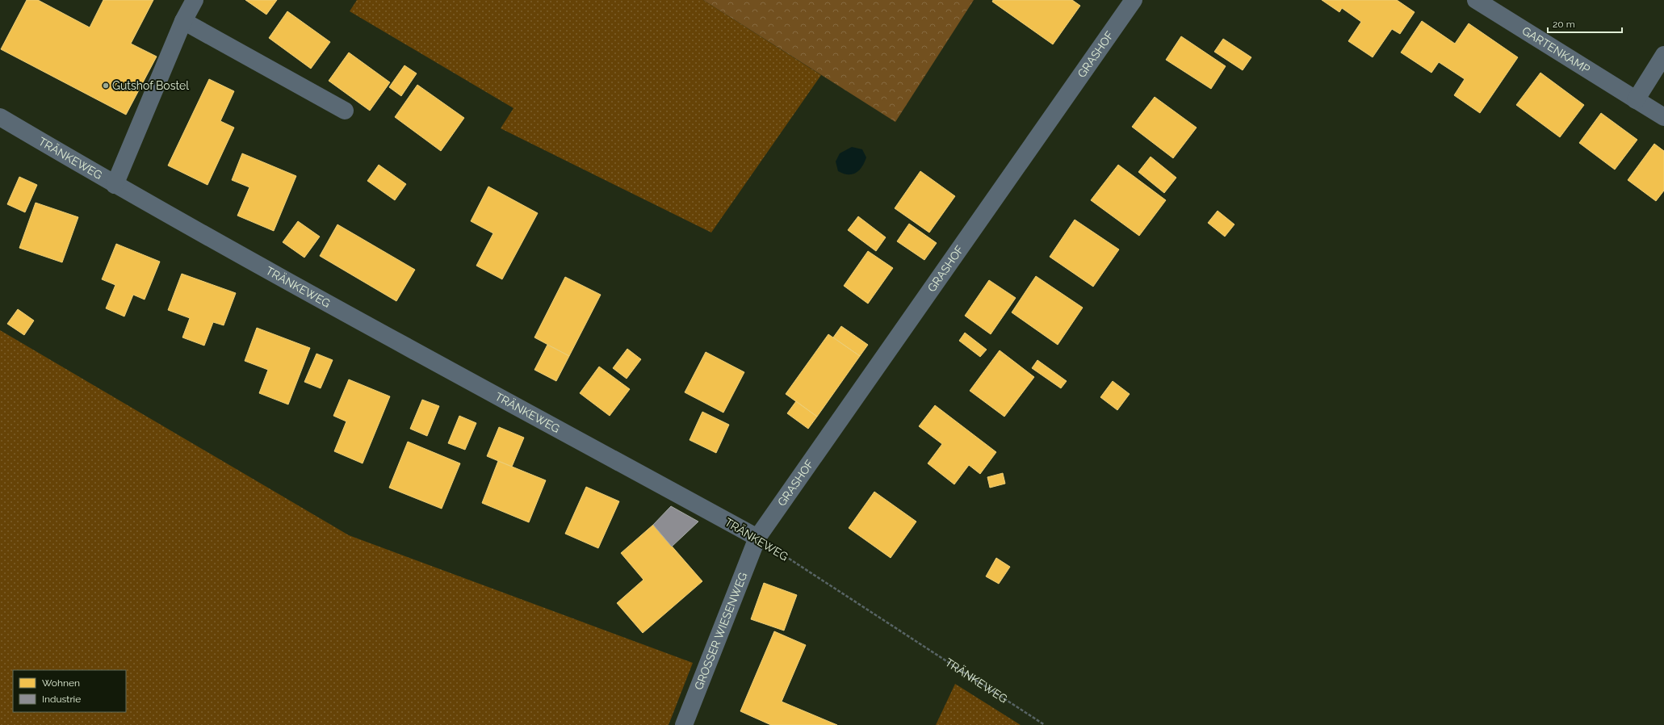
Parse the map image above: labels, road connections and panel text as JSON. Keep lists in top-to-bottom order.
{
  "streets": {
    "street": [
      "GARTENKAMP",
      "GRASHOF",
      "TRÄNKEWEG",
      "GROSSER WIESENWEG"
    ]
  },
  "crossings": [
    ["GRASHOF", "TRÄNKEWEG"],
    ["GRASHOF", "GROSSER WIESENWEG"],
    ["TRÄNKEWEG", "GROSSER WIESENWEG"]
  ],
  "places": ["Gutshof Bostel"],
  "legend": ["Wohnen", "Industrie"],
  "scale_bar": "20 m"
}
